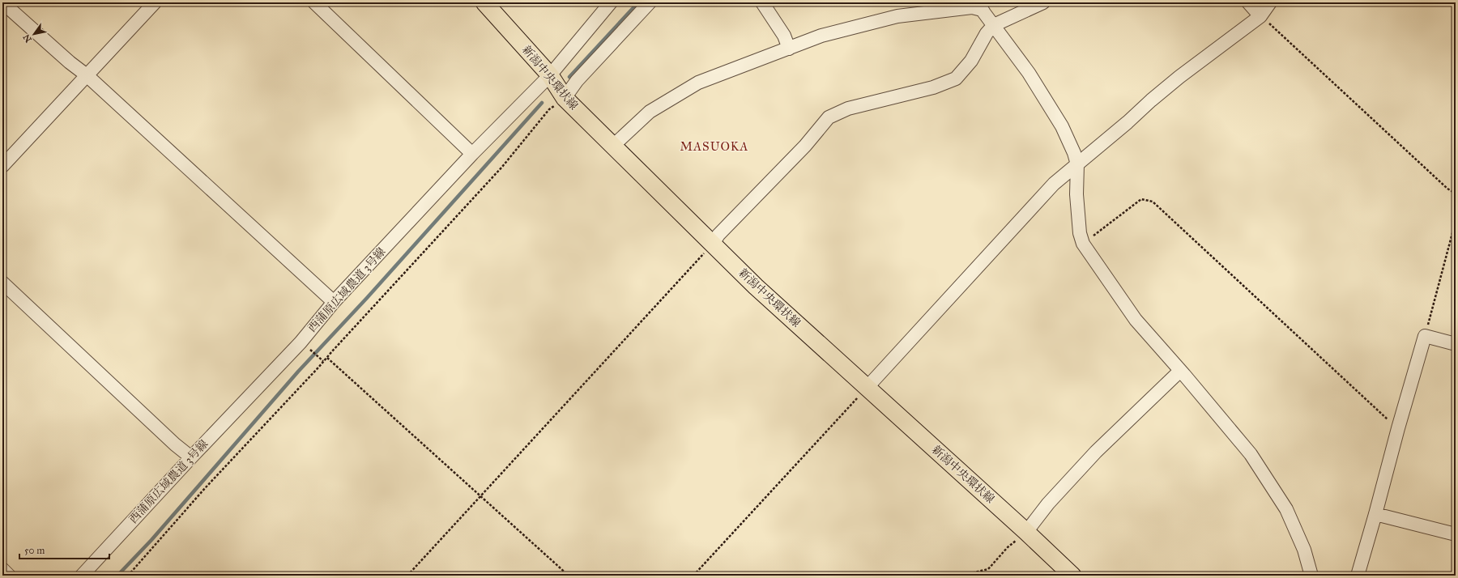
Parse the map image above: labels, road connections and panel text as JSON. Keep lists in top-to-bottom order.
{
  "streets": {
    "main road": ["新潟中央環状線"],
    "street": ["西蒲原広域農道 3号線"]
  },
  "crossings": [
    ["新潟中央環状線", "西蒲原広域農道 3号線"]
  ],
  "districts": ["MASUOKA"],
  "scale_bar": "50 m",
  "north": "bottom left"
}
